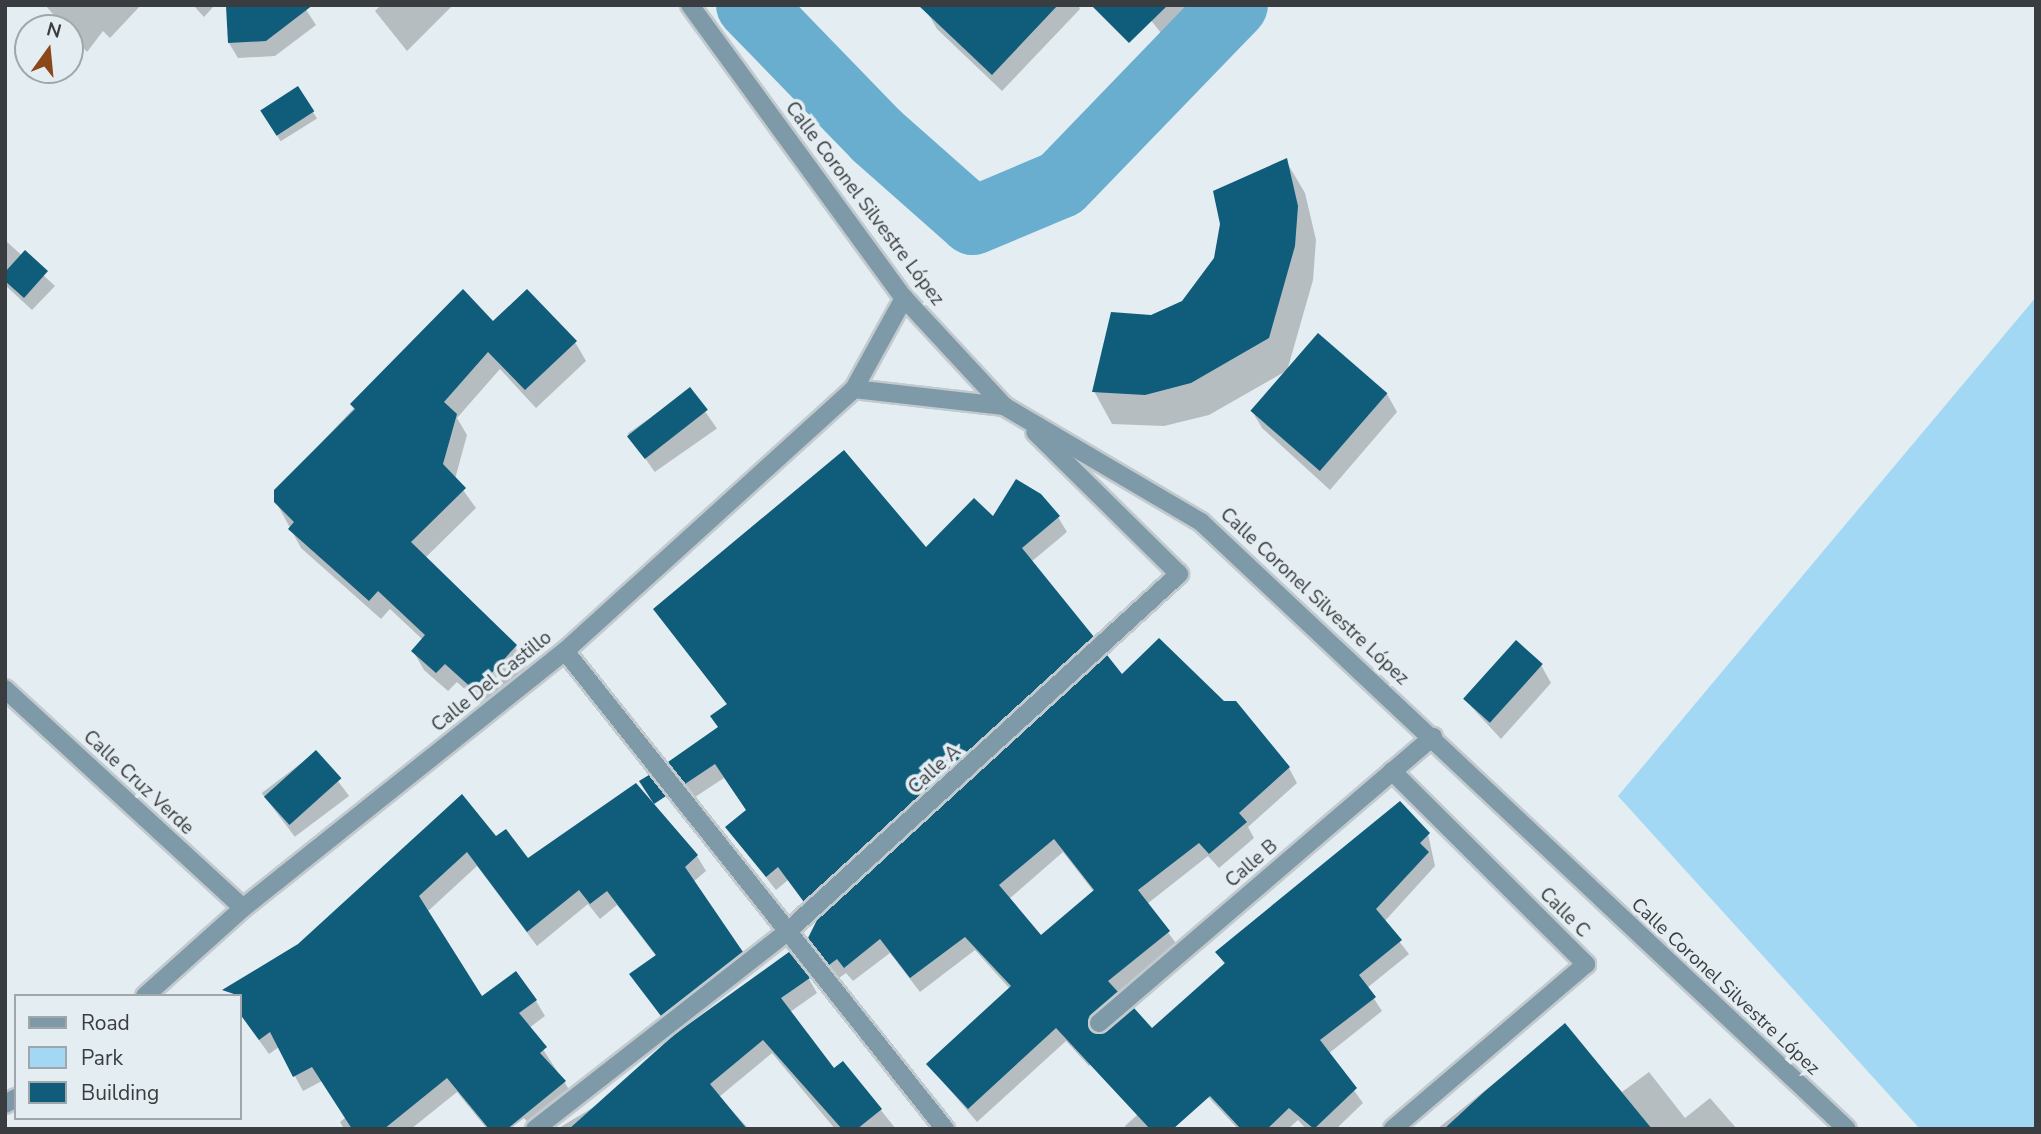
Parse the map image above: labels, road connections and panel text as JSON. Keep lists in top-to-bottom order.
{
  "streets": {
    "street": [
      "Calle Coronel Silvestre López",
      "Calle Del Castillo",
      "Calle A",
      "Calle Cruz Verde",
      "Calle B",
      "Calle C"
    ]
  },
  "crossings": [
    ["Calle Coronel Silvestre López", "Calle Del Castillo"],
    ["Calle Coronel Silvestre López", "Calle A"],
    ["Calle Coronel Silvestre López", "Calle B"],
    ["Calle Del Castillo", "Calle Cruz Verde"],
    ["Calle B", "Calle C"]
  ],
  "legend": ["Road", "Park", "Building"],
  "north": "top"
}
